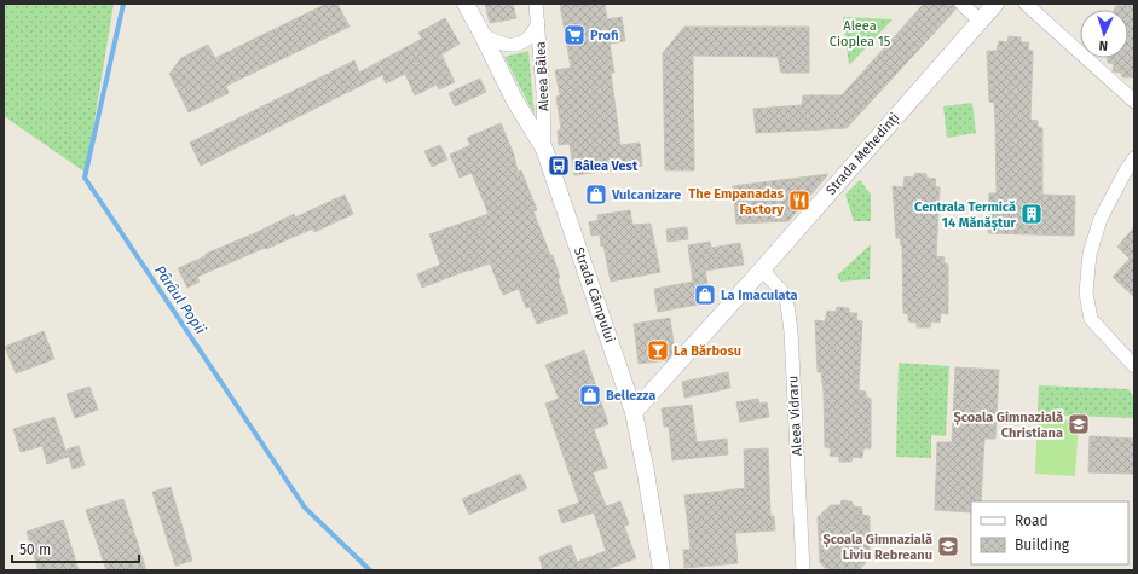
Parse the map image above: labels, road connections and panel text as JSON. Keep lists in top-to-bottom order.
{
  "streets": {
    "street": [
      "Aleea Bâlea",
      "Strada Mehedinți",
      "Strada Câmpului",
      "Aleea Vidraru"
    ]
  },
  "crossings": [
    ["Aleea Bâlea", "Strada Câmpului"],
    ["Strada Mehedinți", "Strada Câmpului"],
    ["Strada Mehedinți", "Aleea Vidraru"]
  ],
  "water": ["Pârâul Popii"],
  "parks": ["Aleea Cioplea 15"],
  "places": {
    "supermarket": ["Profi"],
    "bus stop": ["Bâlea Vest"],
    "shop": ["Vulcanizare", "La Imaculata", "Bellezza"],
    "restaurant": ["The Empanadas Factory"],
    "building": ["Centrala Termică 14 Mănăștur"],
    "bar": ["La Bărbosu"],
    "school or university": ["Școala Gimnazială Christiana", "Școala Gimnazială Liviu Rebreanu"]
  },
  "legend": ["Road", "Building"],
  "scale_bar": "50 m",
  "north": "bottom"
}
